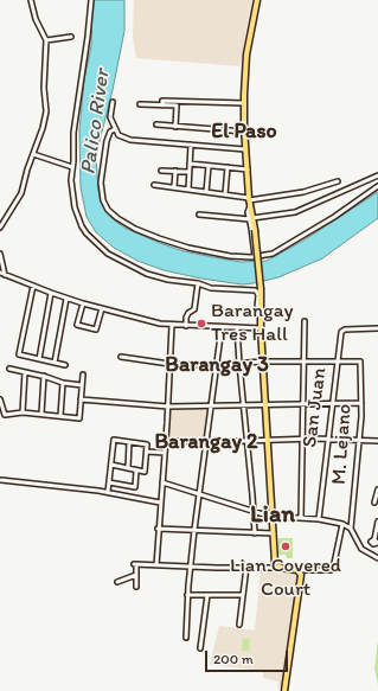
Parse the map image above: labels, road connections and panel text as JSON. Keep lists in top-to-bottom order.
{
  "streets": {
    "street": ["San Juan", "M. Lejano"]
  },
  "crossings": [
    ["San Juan", "M. Lejano"]
  ],
  "districts": [
    "El Paso",
    "Barangay 3",
    "Barangay 2",
    "Lian"
  ],
  "water": ["Palico River"],
  "places": ["Barangay Tres Hall", "Lian Covered Court"],
  "scale_bar": "200 m"
}
